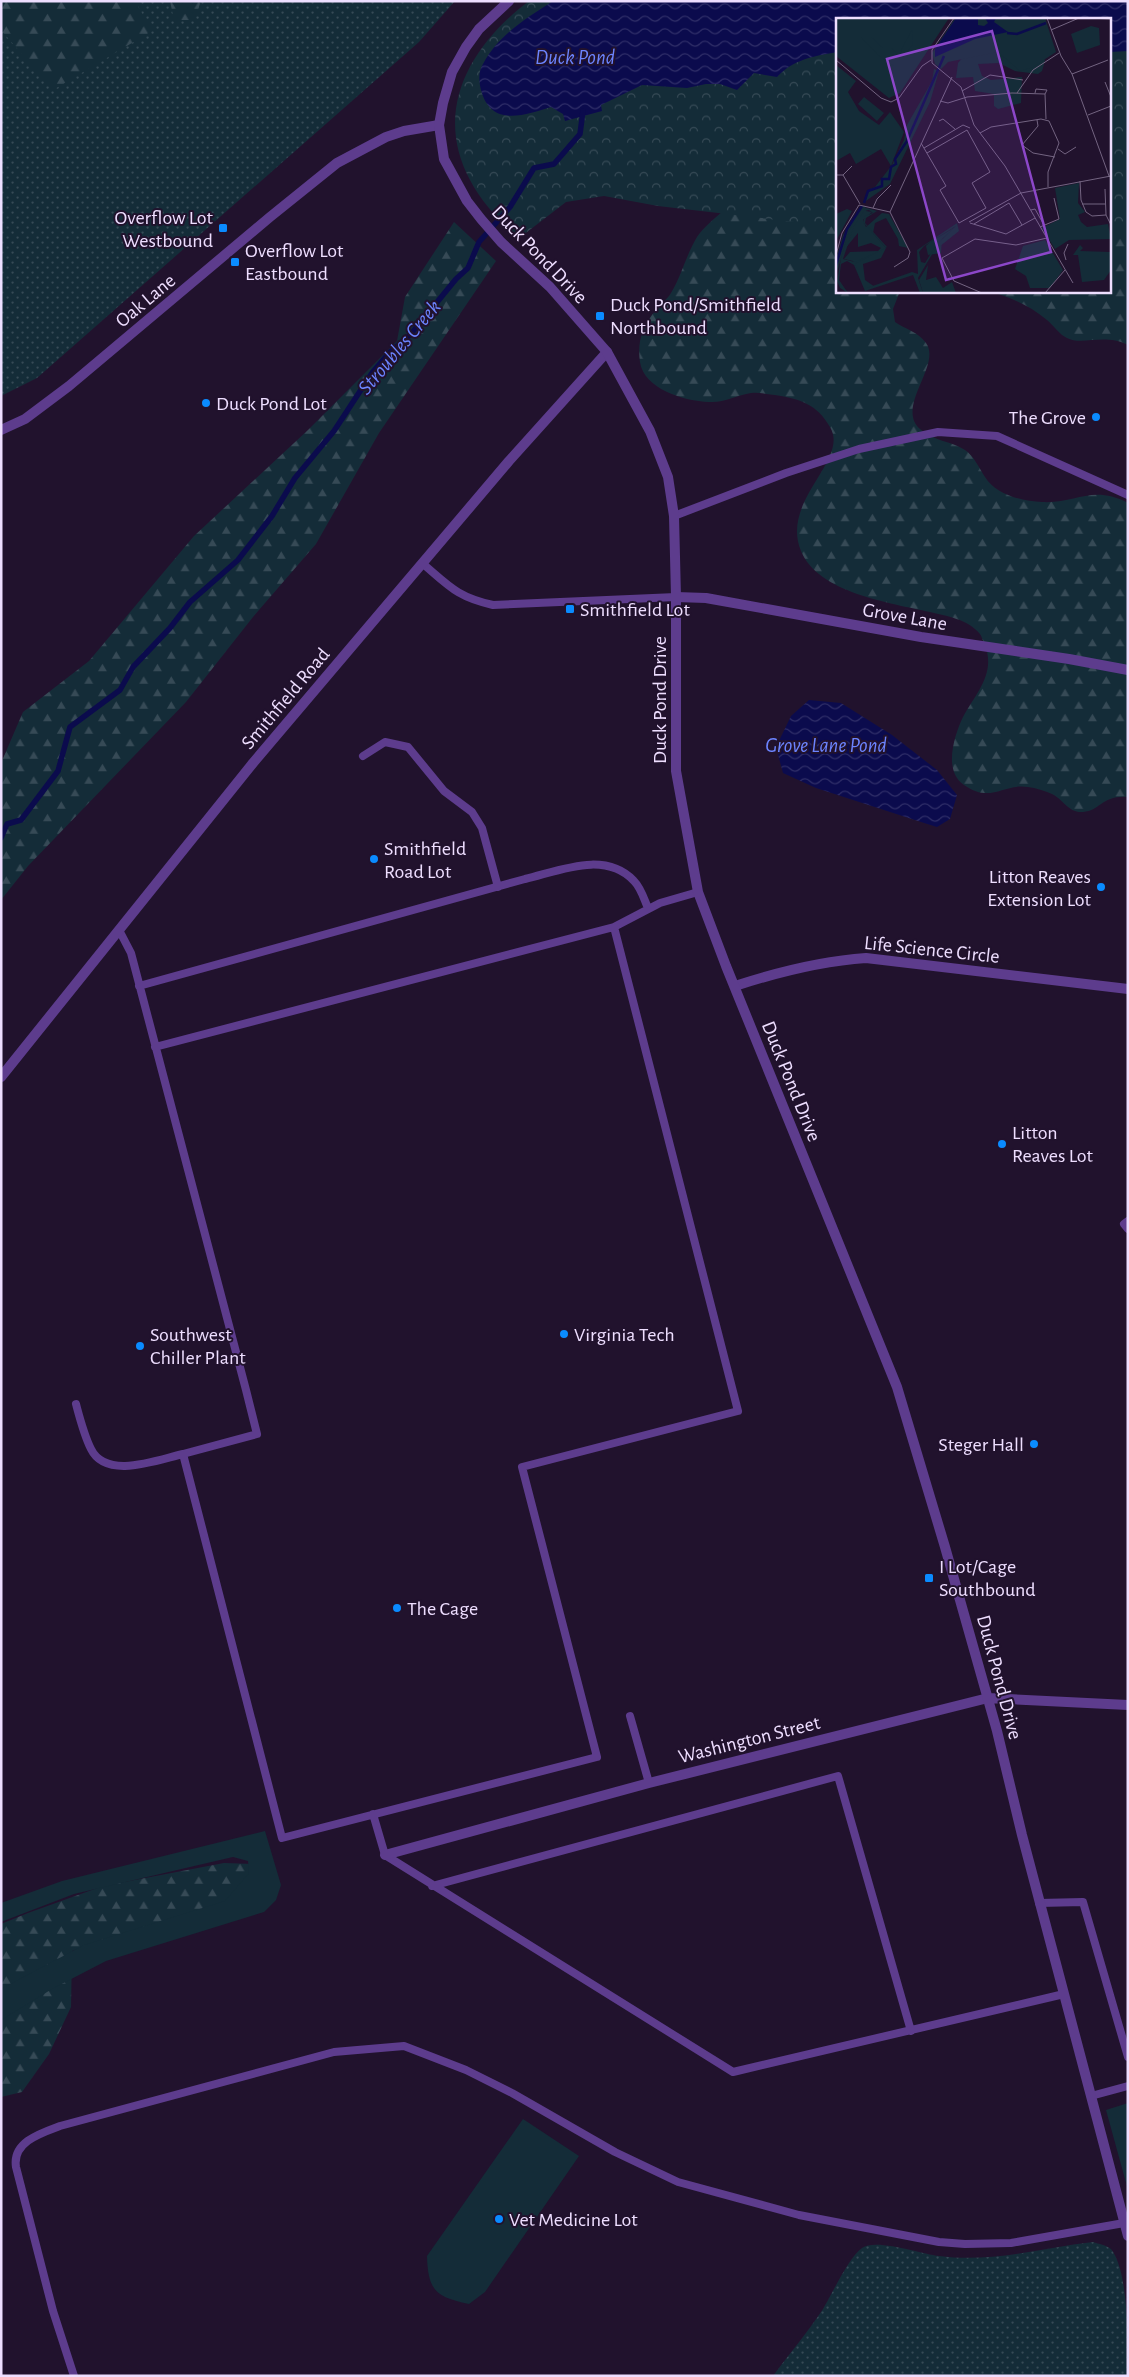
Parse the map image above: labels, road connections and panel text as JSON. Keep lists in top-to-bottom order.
{
  "streets": {
    "street": [
      "Duck Pond Drive",
      "Oak Lane",
      "Grove Lane",
      "Smithfield Road",
      "Life Science Circle",
      "Washington Street"
    ]
  },
  "crossings": [
    ["Duck Pond Drive", "Oak Lane"],
    ["Duck Pond Drive", "Grove Lane"],
    ["Duck Pond Drive", "Smithfield Road"],
    ["Duck Pond Drive", "Life Science Circle"],
    ["Duck Pond Drive", "Washington Street"]
  ],
  "water": ["Duck Pond", "Stroubles Creek", "Grove Lane Pond"],
  "places": {
    "transit": [
      "Overflow Lot Westbound",
      "Overflow Lot Eastbound",
      "Duck Pond/Smithfield Northbound",
      "Smithfield Lot",
      "I Lot/Cage Southbound"
    ],
    "other": [
      "Duck Pond Lot",
      "The Grove",
      "Smithfield Road Lot",
      "Litton Reaves Extension Lot",
      "Litton Reaves Lot",
      "Virginia Tech",
      "Southwest Chiller Plant",
      "Steger Hall",
      "The Cage",
      "Vet Medicine Lot"
    ]
  }
}
